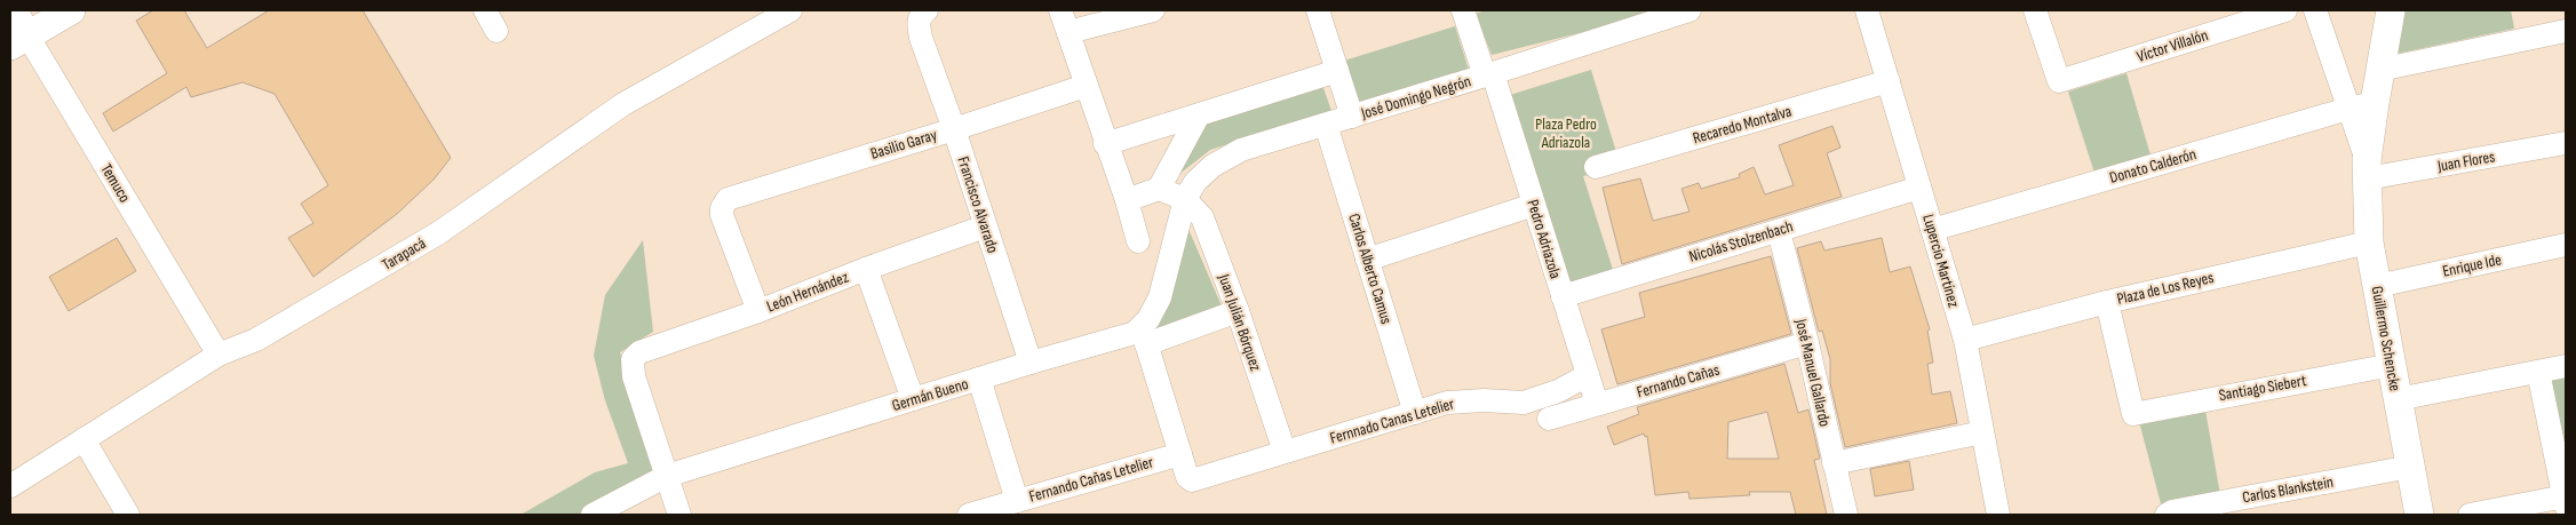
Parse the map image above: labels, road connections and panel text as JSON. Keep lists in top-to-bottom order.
{
  "streets": {
    "street": [
      "Víctor Villalón",
      "José Domingo Negrón",
      "Recaredo Montalva",
      "Basilio Garay",
      "Juan Flores",
      "Donato Calderón",
      "Temuco",
      "Francisco Alvarado",
      "Pedro Adriazola",
      "Nicolás Stolzenbach",
      "Tarapacá",
      "Lupercio Martínez",
      "Enrique Ide",
      "Carlos Alberto Camus",
      "Plaza de Los Reyes",
      "León Hernández",
      "Juan Julián Bórquez",
      "Guillermo Schencke",
      "José Manuel Gallardo",
      "Fernando Cañas",
      "Santiago Siebert",
      "Germán Bueno",
      "Fernnado Canas Letelier",
      "Fernando Cañas Letelier",
      "Carlos Blankstein"
    ]
  },
  "crossings": [
    ["José Domingo Negrón", "Pedro Adriazola"],
    ["José Domingo Negrón", "Carlos Alberto Camus"],
    ["José Domingo Negrón", "Juan Julián Bórquez"],
    ["Recaredo Montalva", "Lupercio Martínez"],
    ["Basilio Garay", "Francisco Alvarado"],
    ["Basilio Garay", "León Hernández"],
    ["Juan Flores", "Guillermo Schencke"],
    ["Donato Calderón", "Lupercio Martínez"],
    ["Donato Calderón", "Guillermo Schencke"],
    ["Temuco", "Tarapacá"],
    ["Francisco Alvarado", "León Hernández"],
    ["Francisco Alvarado", "Germán Bueno"],
    ["Pedro Adriazola", "Nicolás Stolzenbach"],
    ["Pedro Adriazola", "Fernando Cañas"],
    ["Pedro Adriazola", "Fernnado Canas Letelier"],
    ["Nicolás Stolzenbach", "Lupercio Martínez"],
    ["Nicolás Stolzenbach", "José Manuel Gallardo"],
    ["Lupercio Martínez", "Plaza de Los Reyes"],
    ["Enrique Ide", "Guillermo Schencke"],
    ["Carlos Alberto Camus", "Fernnado Canas Letelier"],
    ["Plaza de Los Reyes", "Guillermo Schencke"],
    ["Plaza de Los Reyes", "Santiago Siebert"],
    ["León Hernández", "Germán Bueno"],
    ["Juan Julián Bórquez", "Germán Bueno"],
    ["Juan Julián Bórquez", "Fernnado Canas Letelier"],
    ["Guillermo Schencke", "Santiago Siebert"],
    ["Guillermo Schencke", "Carlos Blankstein"],
    ["José Manuel Gallardo", "Fernando Cañas"],
    ["Fernnado Canas Letelier", "Fernando Cañas Letelier"]
  ],
  "parks": ["Plaza Pedro Adriazola"]
}
